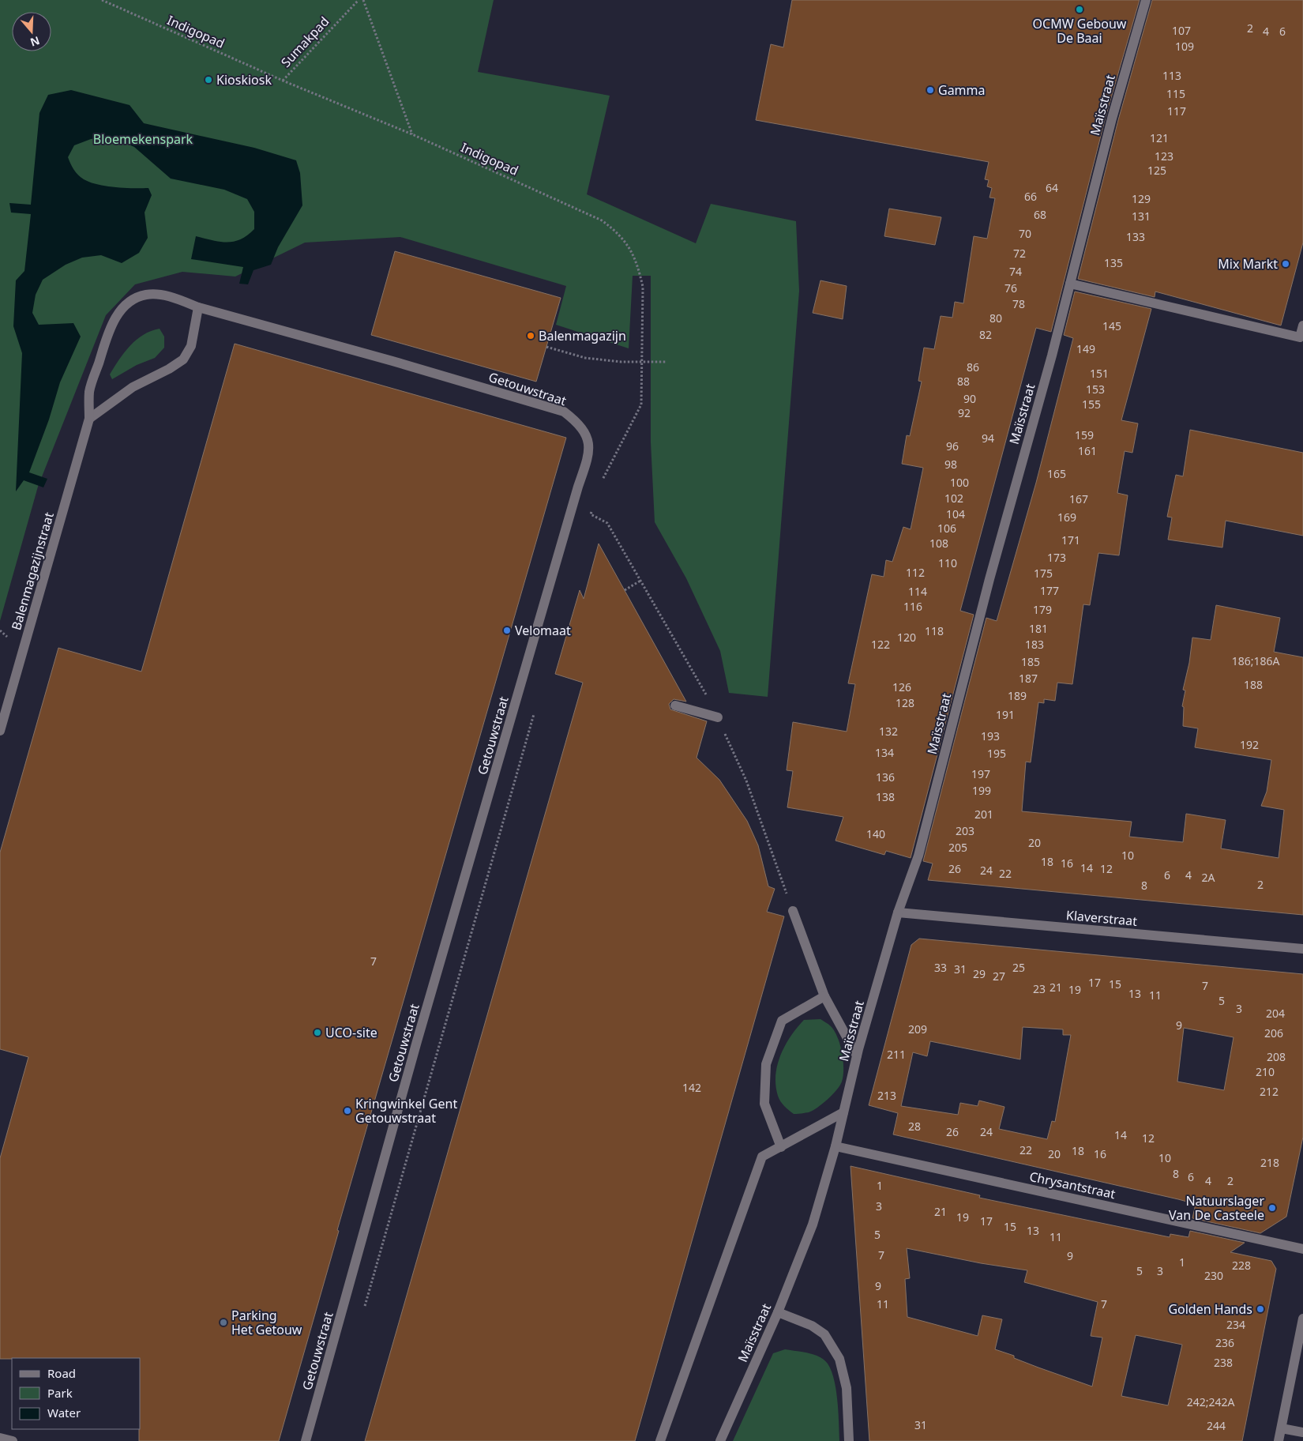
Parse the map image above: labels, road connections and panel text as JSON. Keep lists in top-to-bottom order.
{
  "streets": {
    "street": [
      "Maïsstraat",
      "Getouwstraat",
      "Balenmagazijnstraat",
      "Klaverstraat",
      "Chrysantstraat"
    ],
    "path": ["Indigopad", "Sumakpad"]
  },
  "crossings": [
    ["Indigopad", "Sumakpad"],
    ["Maïsstraat", "Klaverstraat"],
    ["Maïsstraat", "Chrysantstraat"],
    ["Getouwstraat", "Balenmagazijnstraat"]
  ],
  "parks": ["Bloemekenspark"],
  "places": [
    "OCMW Gebouw De Baai",
    "Kioskiosk",
    "Gamma",
    "Mix Markt",
    "Balenmagazijn",
    "Velomaat",
    "UCO-site",
    "Kringwinkel Gent Getouwstraat",
    "Natuurslager Van De Casteele",
    "Golden Hands",
    "Parking Het Getouw"
  ],
  "house_numbers": [
    "2",
    "107",
    "4",
    "6",
    "109",
    "113",
    "115",
    "117",
    "121",
    "123",
    "125",
    "64",
    "66",
    "129",
    "68",
    "131",
    "70",
    "133",
    "72",
    "135",
    "74",
    "76",
    "78",
    "80",
    "145",
    "82",
    "149",
    "86",
    "151",
    "88",
    "153",
    "90",
    "155",
    "92",
    "159",
    "94",
    "96",
    "161",
    "98",
    "165",
    "100",
    "102",
    "167",
    "104",
    "169",
    "106",
    "171",
    "108",
    "173",
    "110",
    "112",
    "175",
    "177",
    "114",
    "116",
    "179",
    "181",
    "118",
    "120",
    "122",
    "183",
    "186;186A",
    "185",
    "187",
    "188",
    "126",
    "189",
    "128",
    "191",
    "132",
    "193",
    "192",
    "134",
    "195",
    "197",
    "136",
    "199",
    "138",
    "201",
    "203",
    "140",
    "20",
    "205",
    "10",
    "18",
    "16",
    "14",
    "26",
    "12",
    "24",
    "22",
    "6",
    "4",
    "2A",
    "2",
    "8",
    "7",
    "33",
    "25",
    "31",
    "29",
    "27",
    "17",
    "15",
    "7",
    "21",
    "23",
    "19",
    "13",
    "11",
    "5",
    "3",
    "204",
    "9",
    "209",
    "206",
    "211",
    "208",
    "210",
    "142",
    "212",
    "213",
    "28",
    "26",
    "24",
    "14",
    "12",
    "22",
    "18",
    "20",
    "16",
    "10",
    "218",
    "8",
    "6",
    "4",
    "2",
    "1",
    "3",
    "21",
    "19",
    "17",
    "15",
    "13",
    "5",
    "11",
    "7",
    "9",
    "1",
    "228",
    "5",
    "3",
    "230",
    "9",
    "11",
    "7",
    "234",
    "236",
    "238",
    "242;242A",
    "31",
    "244"
  ],
  "legend": ["Road", "Park", "Water"],
  "north": "bottom"
}
